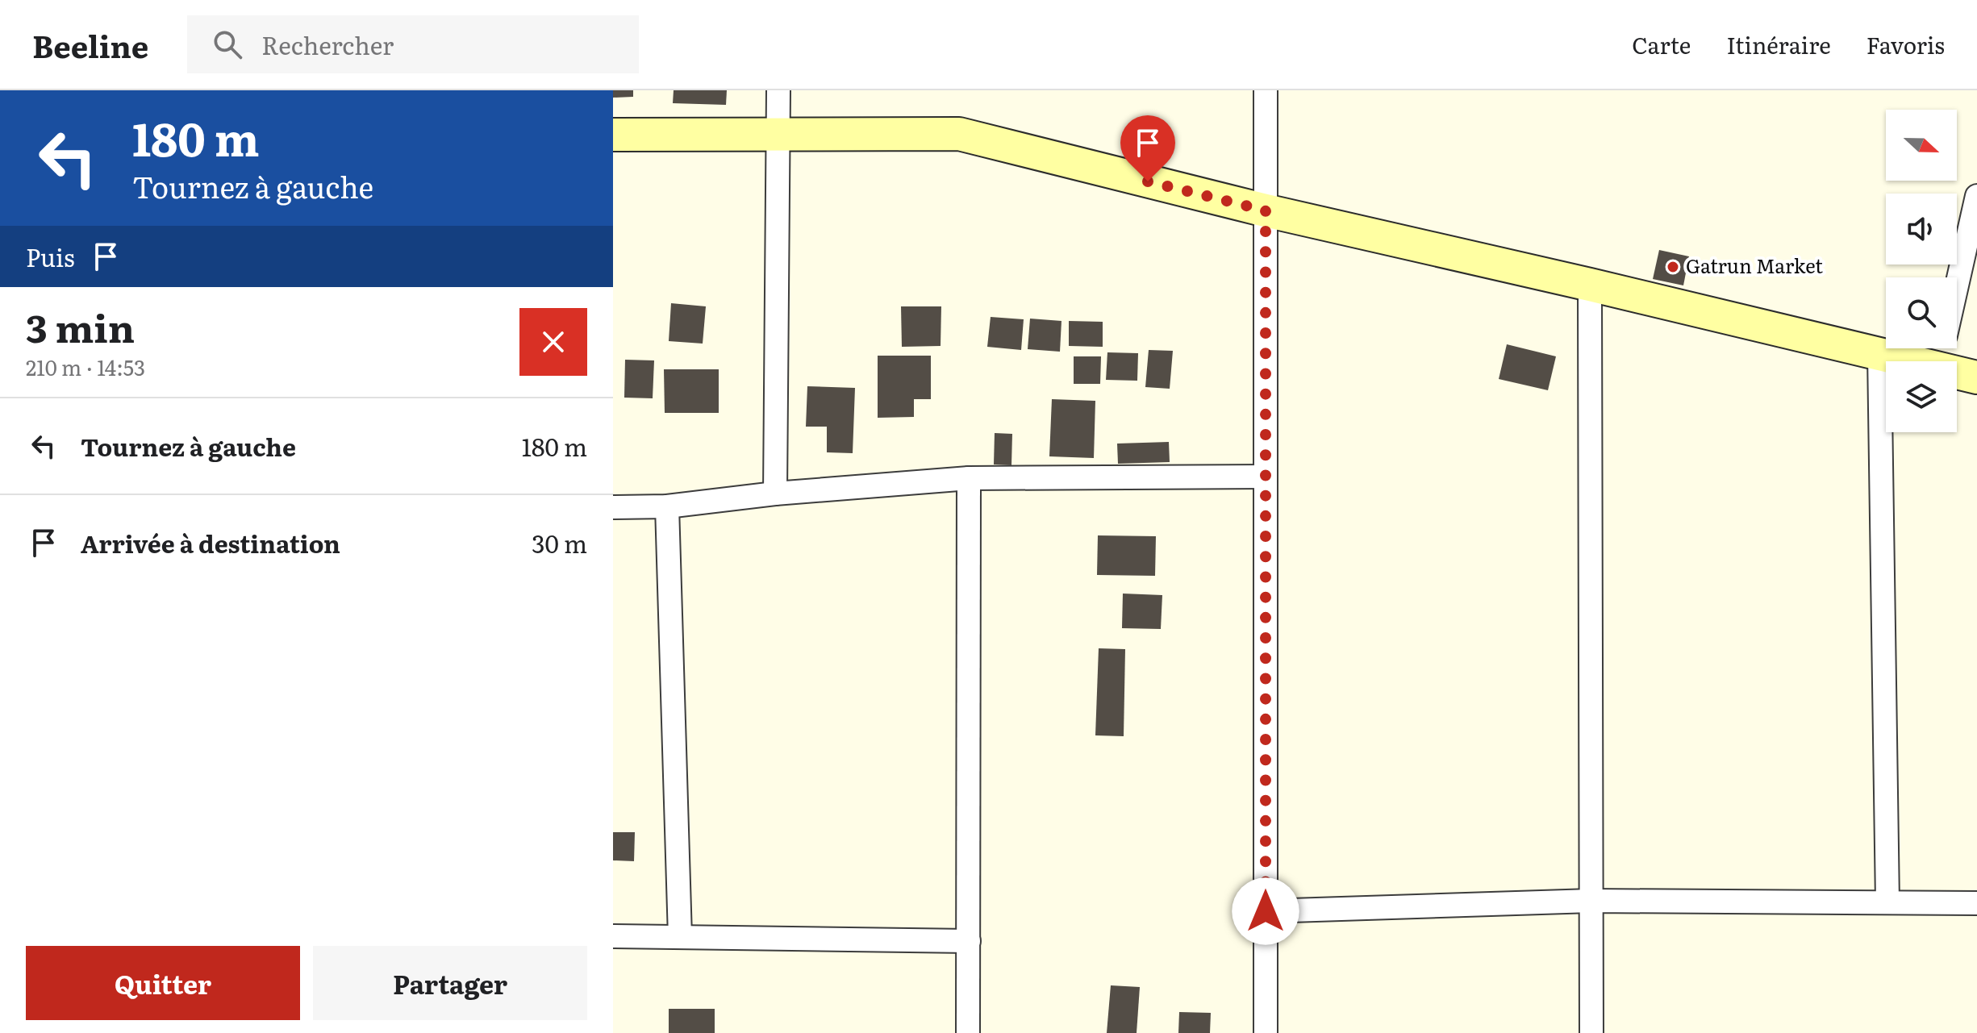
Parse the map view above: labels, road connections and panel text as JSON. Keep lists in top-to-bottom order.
{
  "places": ["Gatrun Market"],
  "north": "right",
  "page": {
    "header": "Beeline",
    "search": "Rechercher",
    "nav": ["Carte", "Itinéraire", "Favoris"],
    "turn": ["180 m", "Tournez à gauche"],
    "then": "Puis",
    "heading": ["3 min", "210 m · 14:53"],
    "list": [
      {
        "name": "Tournez à gauche",
        "value": "180 m"
      },
      {
        "name": "Arrivée à destination",
        "value": "30 m"
      }
    ],
    "buttons": ["Quitter", "Partager"]
  }
}
